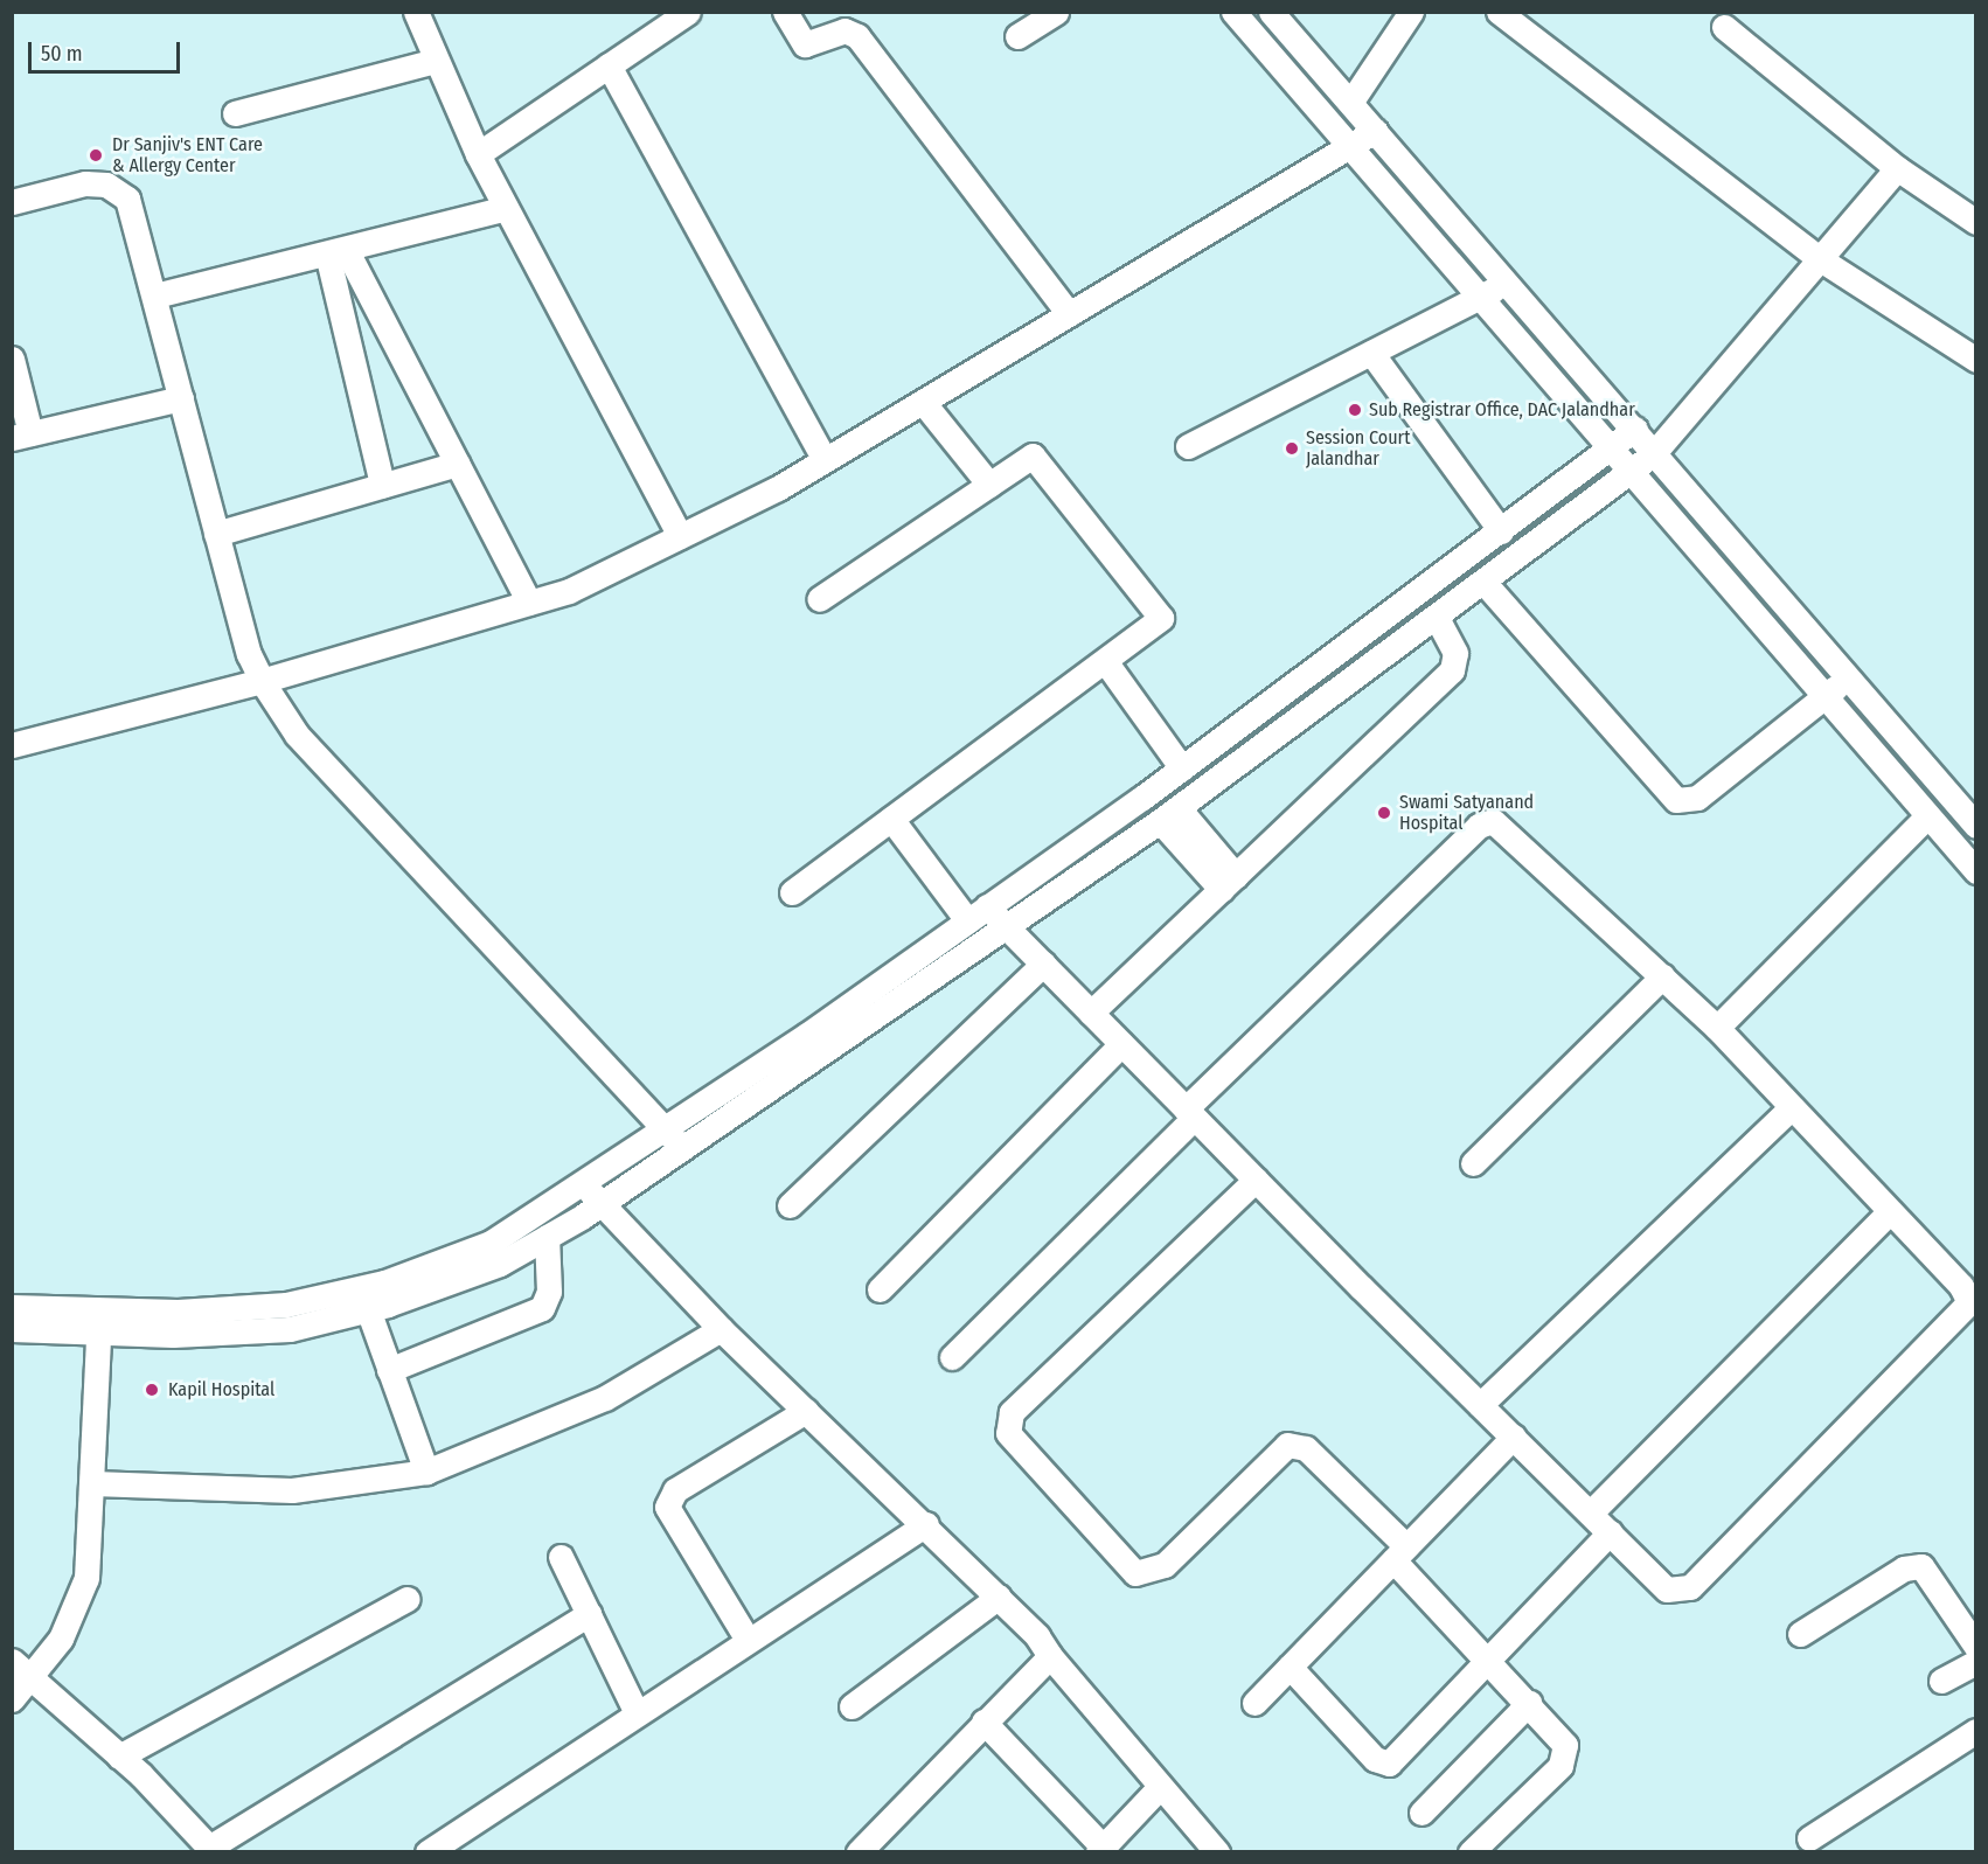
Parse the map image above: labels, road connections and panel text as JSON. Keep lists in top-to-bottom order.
{
  "places": [
    "Dr Sanjiv's ENT Care & Allergy Center",
    "Sub Registrar Office, DAC Jalandhar",
    "Session Court Jalandhar",
    "Swami Satyanand Hospital",
    "Kapil Hospital"
  ],
  "scale_bar": "50 m"
}
